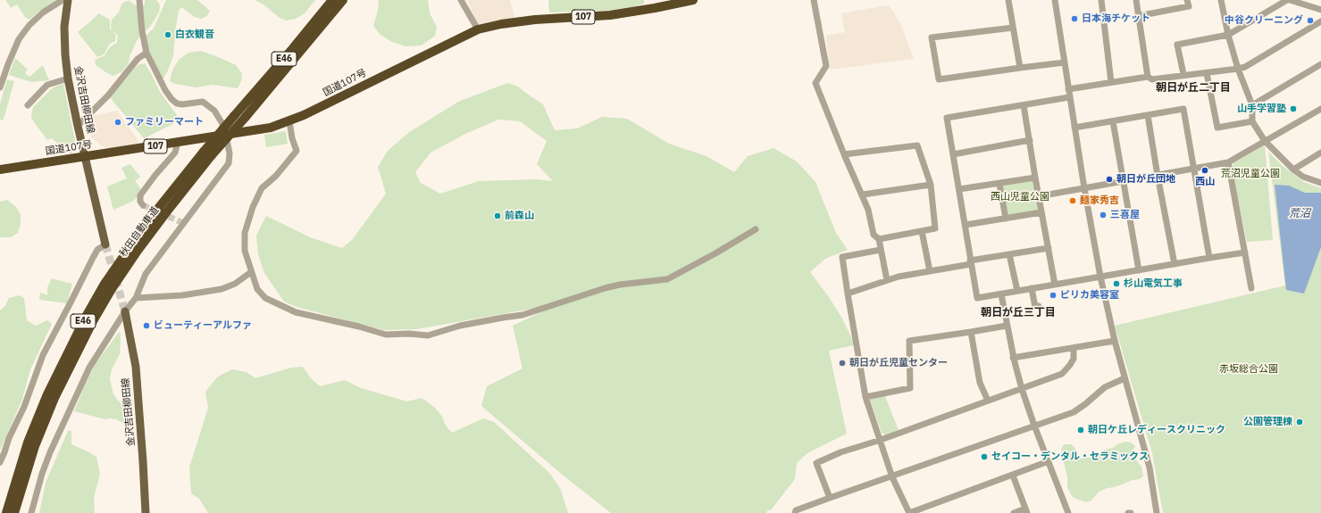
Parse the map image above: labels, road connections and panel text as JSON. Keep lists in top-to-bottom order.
{
  "streets": {
    "highway": [
      "107",
      "E46",
      "国道107号",
      "秋田自動車道"
    ],
    "main road": ["金沢吉田柳田線"]
  },
  "crossings": [
    ["国道107号", "金沢吉田柳田線"]
  ],
  "districts": ["朝日が丘二丁目", "朝日が丘三丁目"],
  "water": ["荒沼"],
  "parks": ["荒沼児童公園", "西山児童公園", "赤坂総合公園"],
  "places": [
    "日本海チケット",
    "中谷クリーニング",
    "白衣観音",
    "山手学習塾",
    "ファミリーマート",
    "西山",
    "朝日が丘団地",
    "麺家秀吉",
    "三喜屋",
    "前森山",
    "杉山電気工事",
    "ピリカ美容室",
    "ビューティーアルファ",
    "朝日が丘児童センター",
    "公園管理棟",
    "朝日ケ丘レディースクリニック",
    "セイコー・デンタル・セラミックス"
  ]
}
